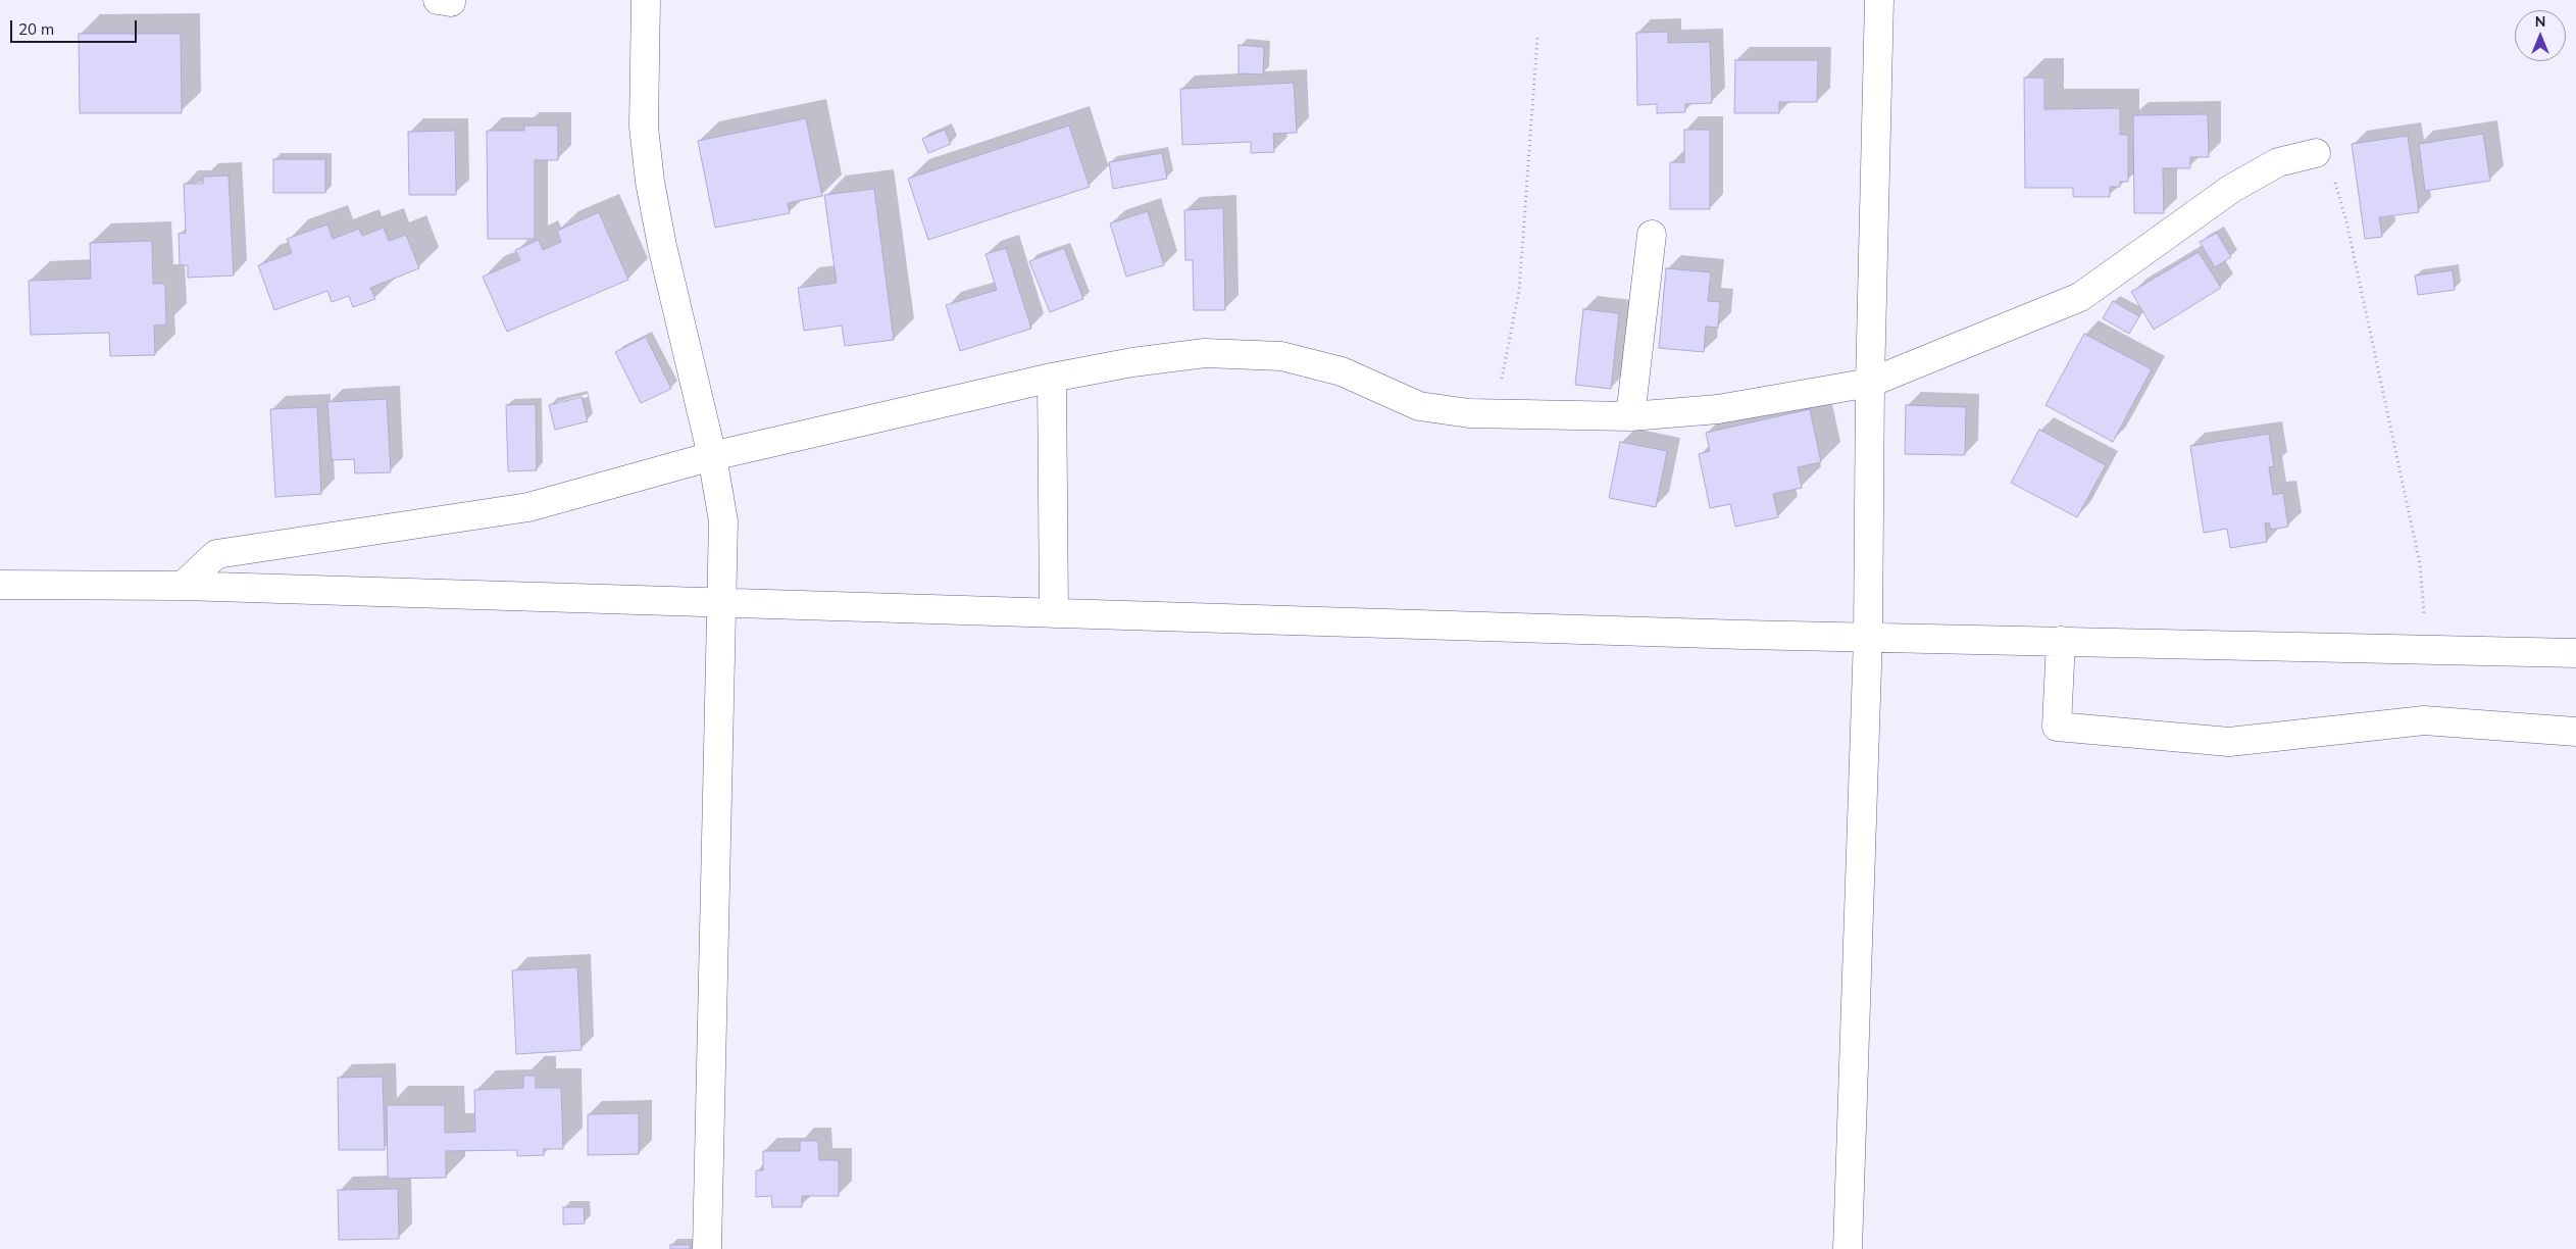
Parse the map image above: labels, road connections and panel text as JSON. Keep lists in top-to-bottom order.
{
  "scale_bar": "20 m",
  "north": "top"
}
